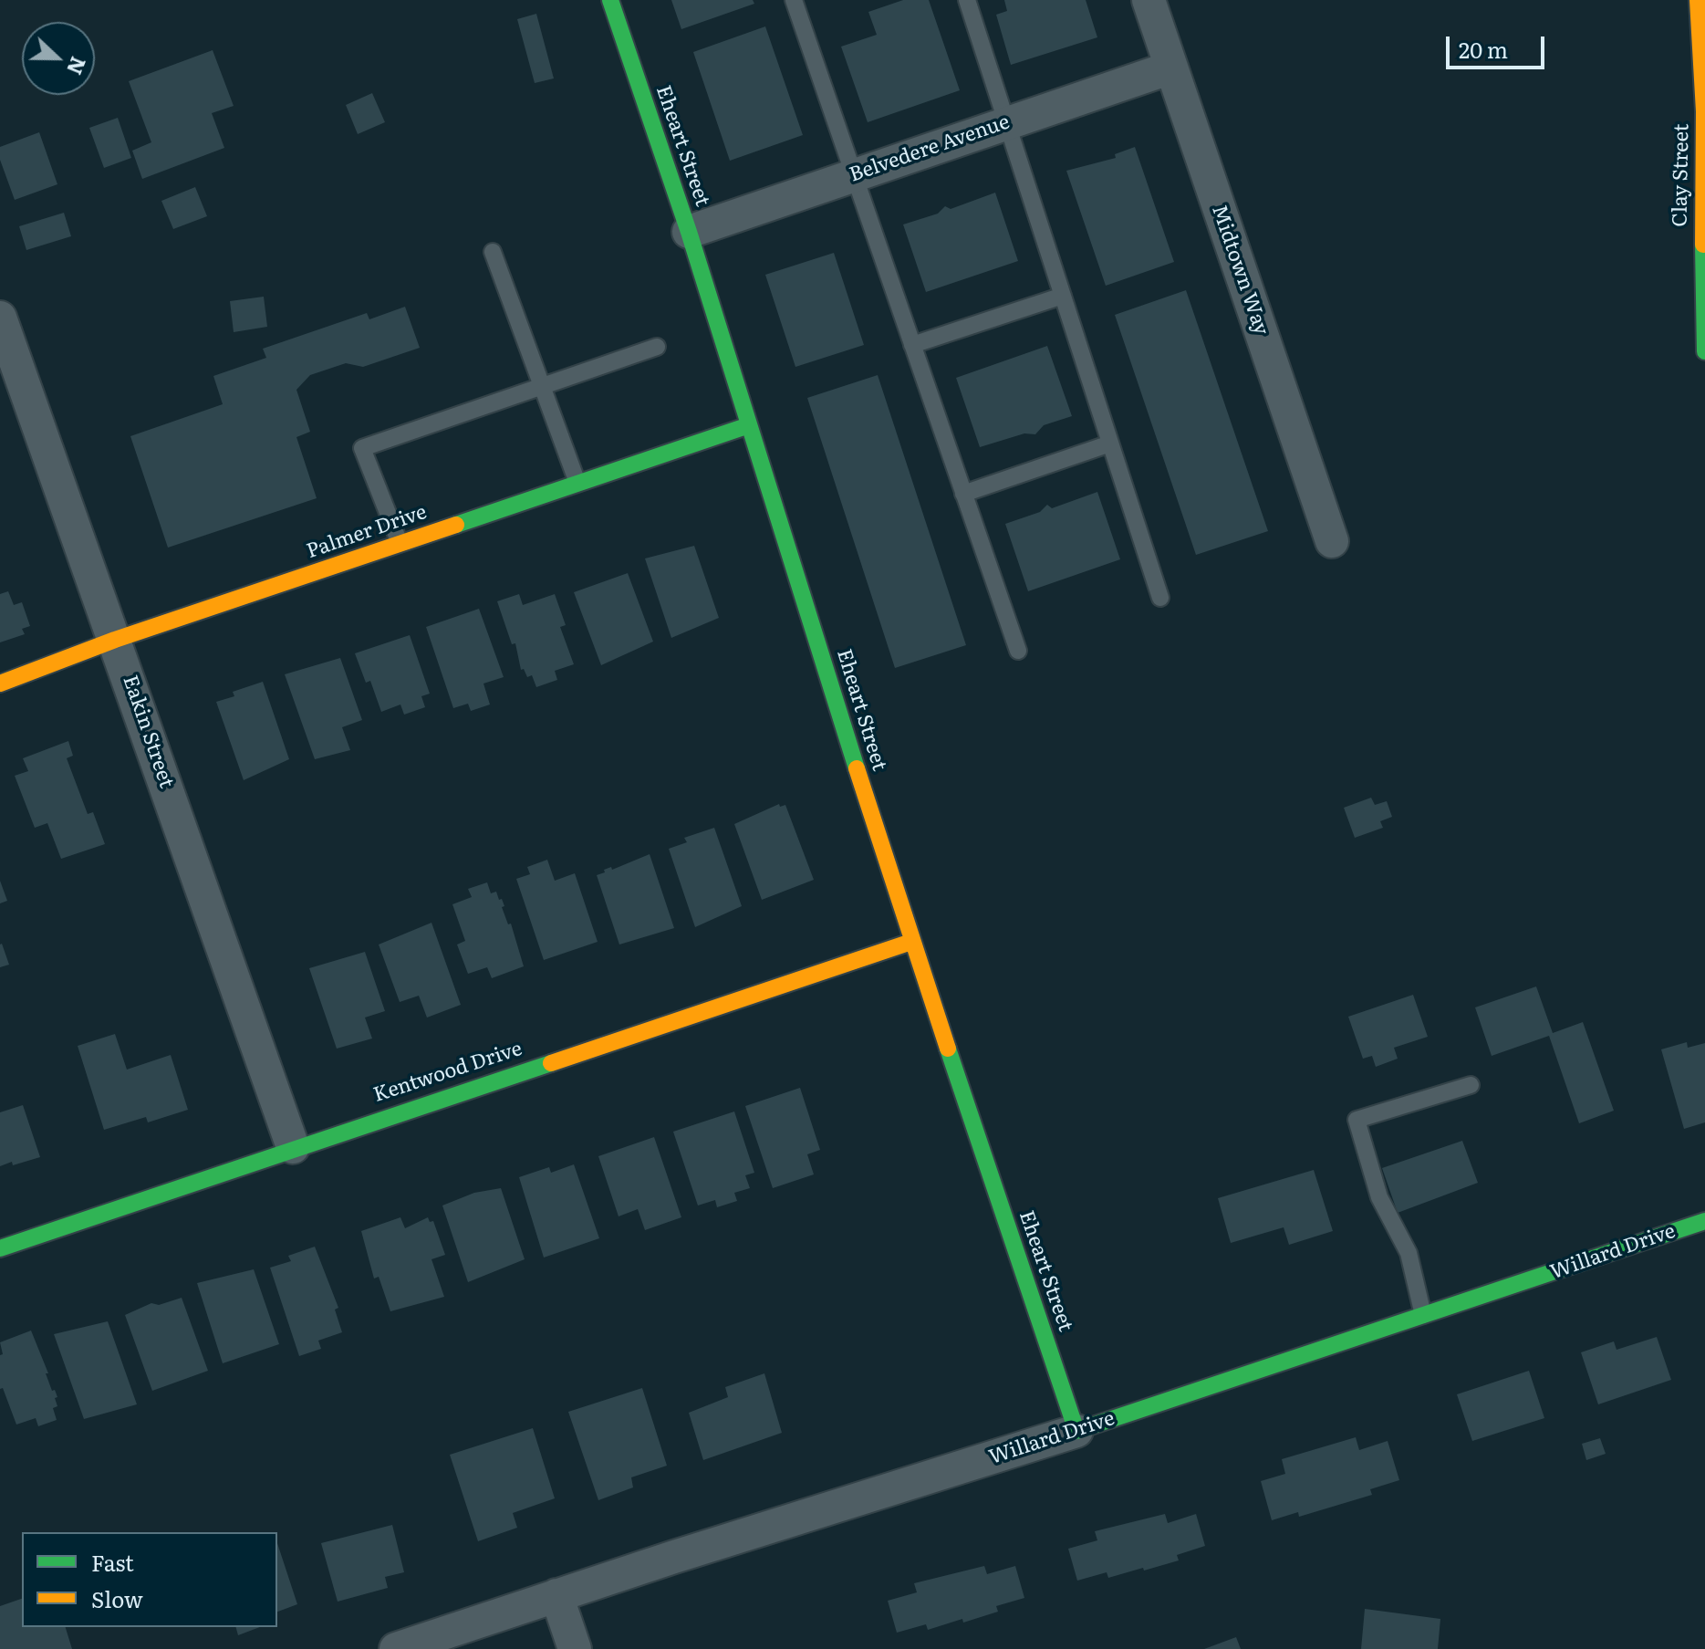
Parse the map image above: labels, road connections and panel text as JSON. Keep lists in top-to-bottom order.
{
  "streets": {
    "street": [
      "Eheart Street",
      "Belvedere Avenue",
      "Clay Street",
      "Midtown Way",
      "Palmer Drive",
      "Eakin Street",
      "Kentwood Drive",
      "Willard Drive"
    ]
  },
  "crossings": [
    ["Eheart Street", "Belvedere Avenue"],
    ["Eheart Street", "Palmer Drive"],
    ["Eheart Street", "Kentwood Drive"],
    ["Eheart Street", "Willard Drive"],
    ["Belvedere Avenue", "Midtown Way"],
    ["Palmer Drive", "Eakin Street"],
    ["Eakin Street", "Kentwood Drive"]
  ],
  "legend": ["Fast", "Slow"],
  "scale_bar": "20 m",
  "north": "right"
}
